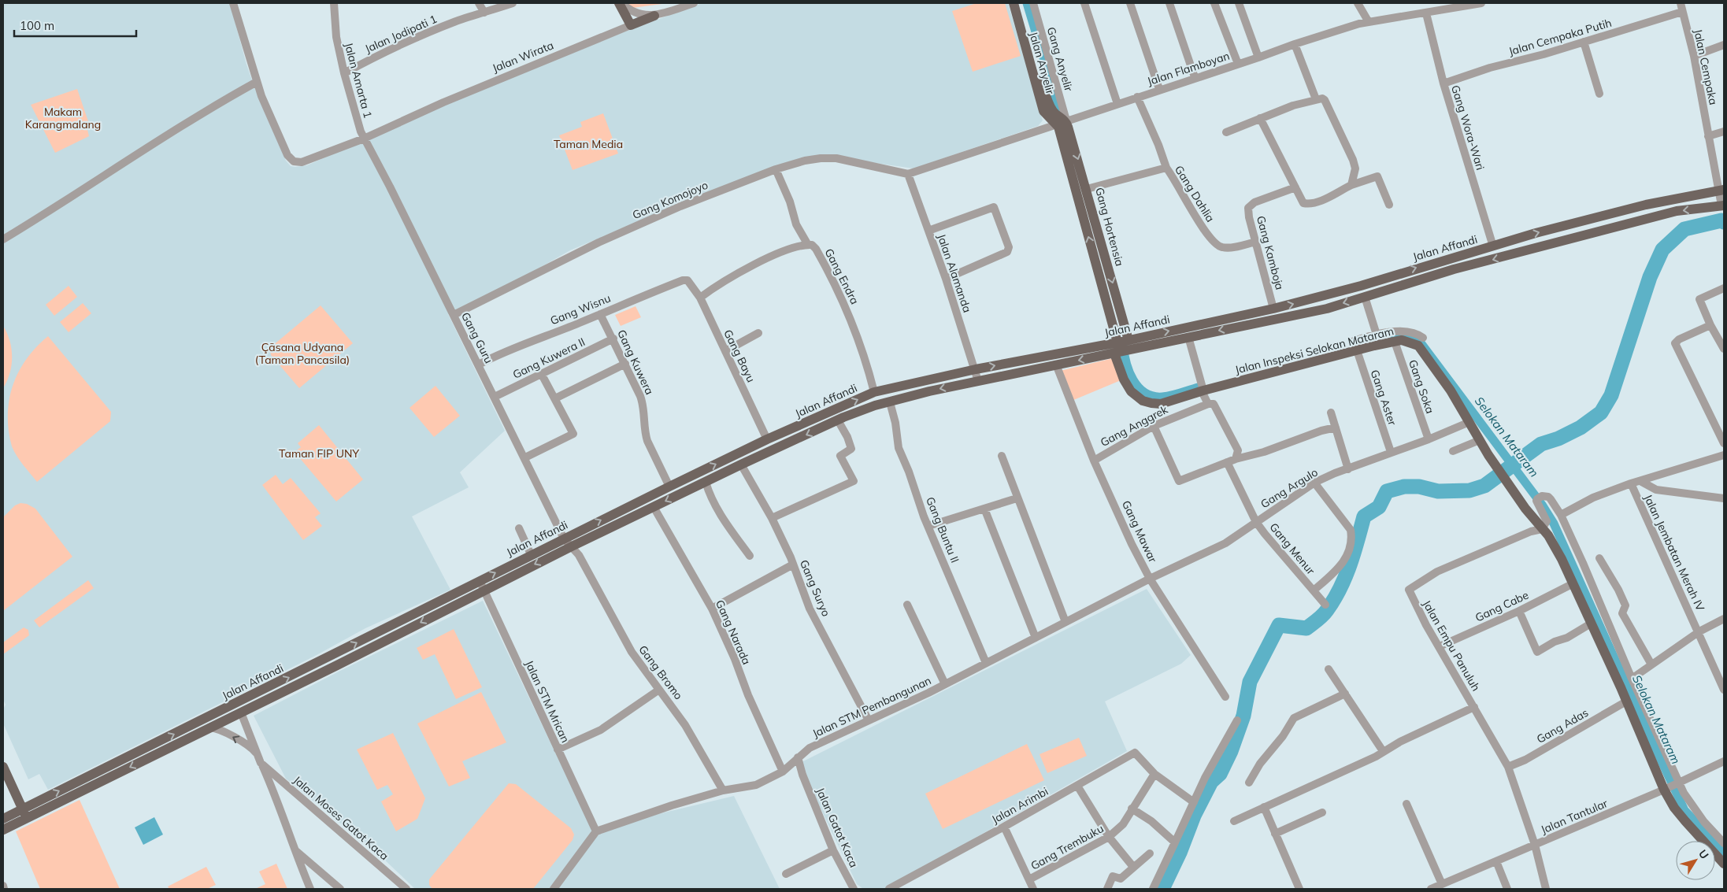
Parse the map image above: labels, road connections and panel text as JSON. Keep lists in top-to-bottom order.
{
  "streets": {
    "main road": [
      "Jalan Wirata",
      "Jalan Anyelir",
      "Gang Hortensia",
      "Jalan Affandi",
      "Jalan Inspeksi Selokan Mataram"
    ],
    "street": [
      "Jalan Jodipati 1",
      "Jalan Cempaka Putih",
      "Gang Anyelir",
      "Jalan Cempaka",
      "Jalan Flamboyan",
      "Jalan Amarta 1",
      "Gang Wora-Wari",
      "Gang Dahlia",
      "Gang Komojoyo",
      "Gang Kamboja",
      "Jalan Alamanda",
      "Gang Endra",
      "Gang Wisnu",
      "Gang Guru",
      "Gang Bayu",
      "Gang Kuwera II",
      "Gang Kuwera",
      "Gang Soka",
      "Gang Aster",
      "Gang Anggrek",
      "Gang Argulo",
      "Gang Buntu II",
      "Gang Mawar",
      "Gang Menur",
      "Jalan Jembatan Merah IV",
      "Gang Suryo",
      "Gang Cabe",
      "Gang Narada",
      "Jalan Empu Panuluh",
      "Gang Bromo",
      "Jalan STM Mrican",
      "Jalan STM Pembangunan",
      "Gang Adas",
      "Jalan Arimbi",
      "Jalan Tantular",
      "Jalan Moses Gatot Kaca",
      "Jalan Gatot Kaca",
      "Gang Trembuku"
    ]
  },
  "crossings": [
    ["Jalan Jodipati 1", "Jalan Amarta 1"],
    ["Jalan Cempaka Putih", "Jalan Cempaka"],
    ["Jalan Cempaka Putih", "Gang Wora-Wari"],
    ["Jalan Wirata", "Jalan Amarta 1"],
    ["Jalan Wirata", "Gang Guru"],
    ["Gang Anyelir", "Jalan Anyelir"],
    ["Gang Anyelir", "Jalan Flamboyan"],
    ["Gang Anyelir", "Gang Hortensia"],
    ["Jalan Anyelir", "Jalan Flamboyan"],
    ["Jalan Anyelir", "Gang Hortensia"],
    ["Jalan Cempaka", "Jalan Affandi"],
    ["Jalan Flamboyan", "Gang Wora-Wari"],
    ["Jalan Flamboyan", "Gang Komojoyo"],
    ["Jalan Flamboyan", "Gang Hortensia"],
    ["Jalan Flamboyan", "Jalan Alamanda"],
    ["Jalan Amarta 1", "Gang Guru"],
    ["Gang Wora-Wari", "Jalan Affandi"],
    ["Gang Dahlia", "Gang Hortensia"],
    ["Gang Dahlia", "Gang Kamboja"],
    ["Gang Komojoyo", "Jalan Alamanda"],
    ["Gang Komojoyo", "Gang Guru"],
    ["Gang Hortensia", "Jalan Affandi"],
    ["Gang Hortensia", "Jalan Inspeksi Selokan Mataram"],
    ["Jalan Affandi", "Gang Kamboja"],
    ["Jalan Affandi", "Jalan Alamanda"],
    ["Jalan Affandi", "Gang Endra"],
    ["Jalan Affandi", "Gang Guru"],
    ["Jalan Affandi", "Jalan Inspeksi Selokan Mataram"],
    ["Jalan Affandi", "Gang Bayu"],
    ["Jalan Affandi", "Gang Kuwera"],
    ["Jalan Affandi", "Gang Buntu II"],
    ["Jalan Affandi", "Gang Mawar"],
    ["Jalan Affandi", "Gang Suryo"],
    ["Jalan Affandi", "Gang Narada"],
    ["Jalan Affandi", "Gang Bromo"],
    ["Jalan Affandi", "Jalan STM Mrican"],
    ["Jalan Affandi", "Jalan Moses Gatot Kaca"],
    ["Gang Endra", "Gang Bayu"],
    ["Gang Wisnu", "Gang Guru"],
    ["Gang Wisnu", "Gang Bayu"],
    ["Gang Wisnu", "Gang Kuwera"],
    ["Gang Guru", "Gang Kuwera II"],
    ["Gang Guru", "Gang Bromo"],
    ["Jalan Inspeksi Selokan Mataram", "Gang Soka"],
    ["Jalan Inspeksi Selokan Mataram", "Gang Aster"],
    ["Jalan Inspeksi Selokan Mataram", "Gang Argulo"],
    ["Jalan Inspeksi Selokan Mataram", "Gang Cabe"],
    ["Jalan Inspeksi Selokan Mataram", "Jalan Empu Panuluh"],
    ["Jalan Inspeksi Selokan Mataram", "Gang Adas"],
    ["Jalan Inspeksi Selokan Mataram", "Jalan Tantular"],
    ["Gang Kuwera II", "Gang Kuwera"],
    ["Gang Soka", "Gang Argulo"],
    ["Gang Aster", "Gang Argulo"],
    ["Gang Anggrek", "Gang Mawar"],
    ["Gang Argulo", "Gang Mawar"],
    ["Gang Argulo", "Gang Menur"],
    ["Gang Argulo", "Jalan STM Pembangunan"],
    ["Gang Buntu II", "Jalan STM Pembangunan"],
    ["Gang Mawar", "Jalan STM Pembangunan"],
    ["Gang Suryo", "Jalan STM Pembangunan"],
    ["Gang Cabe", "Jalan Empu Panuluh"],
    ["Gang Narada", "Jalan STM Pembangunan"],
    ["Jalan Empu Panuluh", "Gang Adas"],
    ["Jalan Empu Panuluh", "Jalan Tantular"],
    ["Gang Bromo", "Jalan STM Pembangunan"],
    ["Jalan STM Mrican", "Jalan STM Pembangunan"],
    ["Jalan STM Pembangunan", "Jalan Gatot Kaca"],
    ["Jalan Arimbi", "Gang Trembuku"]
  ],
  "water": ["Selokan Mataram"],
  "parks": [
    "Makam Karangmalang",
    "Taman Media",
    "Çāsana Udyana (Taman Pancasila)",
    "Taman FIP UNY"
  ],
  "scale_bar": "100 m",
  "north": "top right"
}
